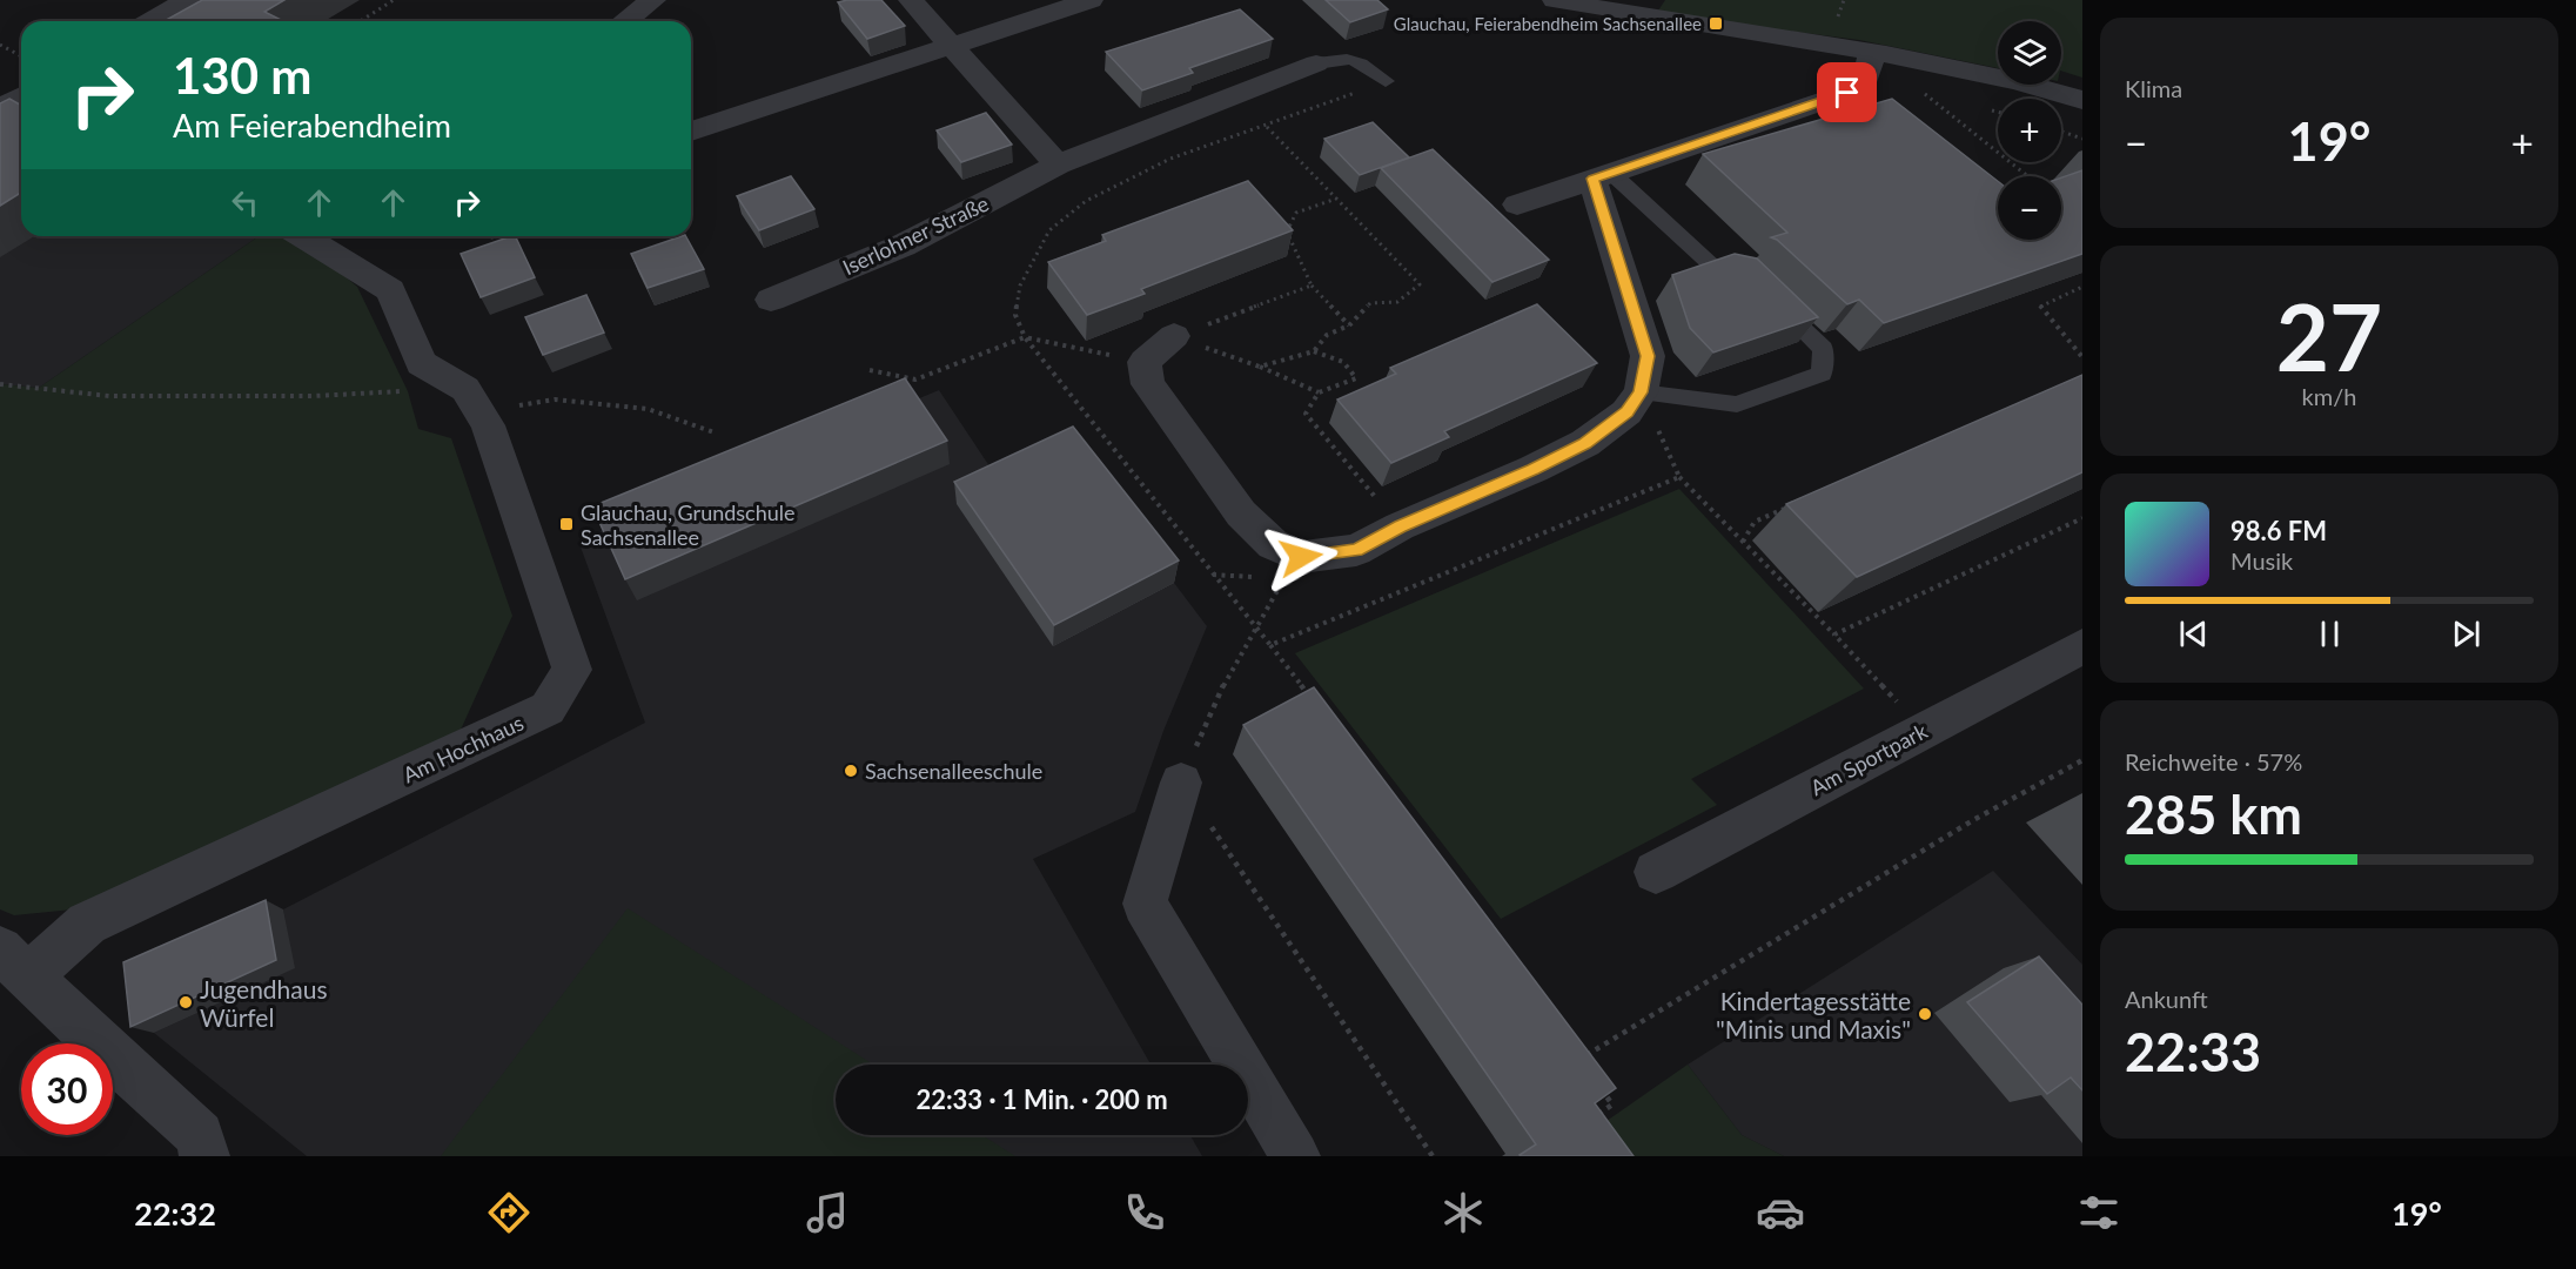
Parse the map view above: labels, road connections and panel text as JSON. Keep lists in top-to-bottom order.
{
  "streets": {
    "street": ["Iserlohner Straße", "Am Hochhaus", "Am Sportpark"]
  },
  "places": {
    "transit": ["Glauchau, Feierabendheim Sachsenallee", "Glauchau, Grundschule Sachsenallee"],
    "other": ["Sachsenalleeschule", "Jugendhaus Würfel", "Kindertagesstätte \"Minis und Maxis\""]
  },
  "page": {
    "tile": [
      "Klima",
      ["27", "km/h"],
      ["Reichweite · 57%", "285 km"],
      ["Ankunft", "22:33"]
    ],
    "map_buttons": ["+", "−"],
    "turn": ["130 m", "Am Feierabendheim"],
    "heat": ["−", "19°", "+"],
    "song": ["98.6 FM", "Musik"],
    "limit": "30",
    "trip": "22:33 · 1 Min. · 200 m",
    "tabs": ["22:32", "19°"]
  }
}
